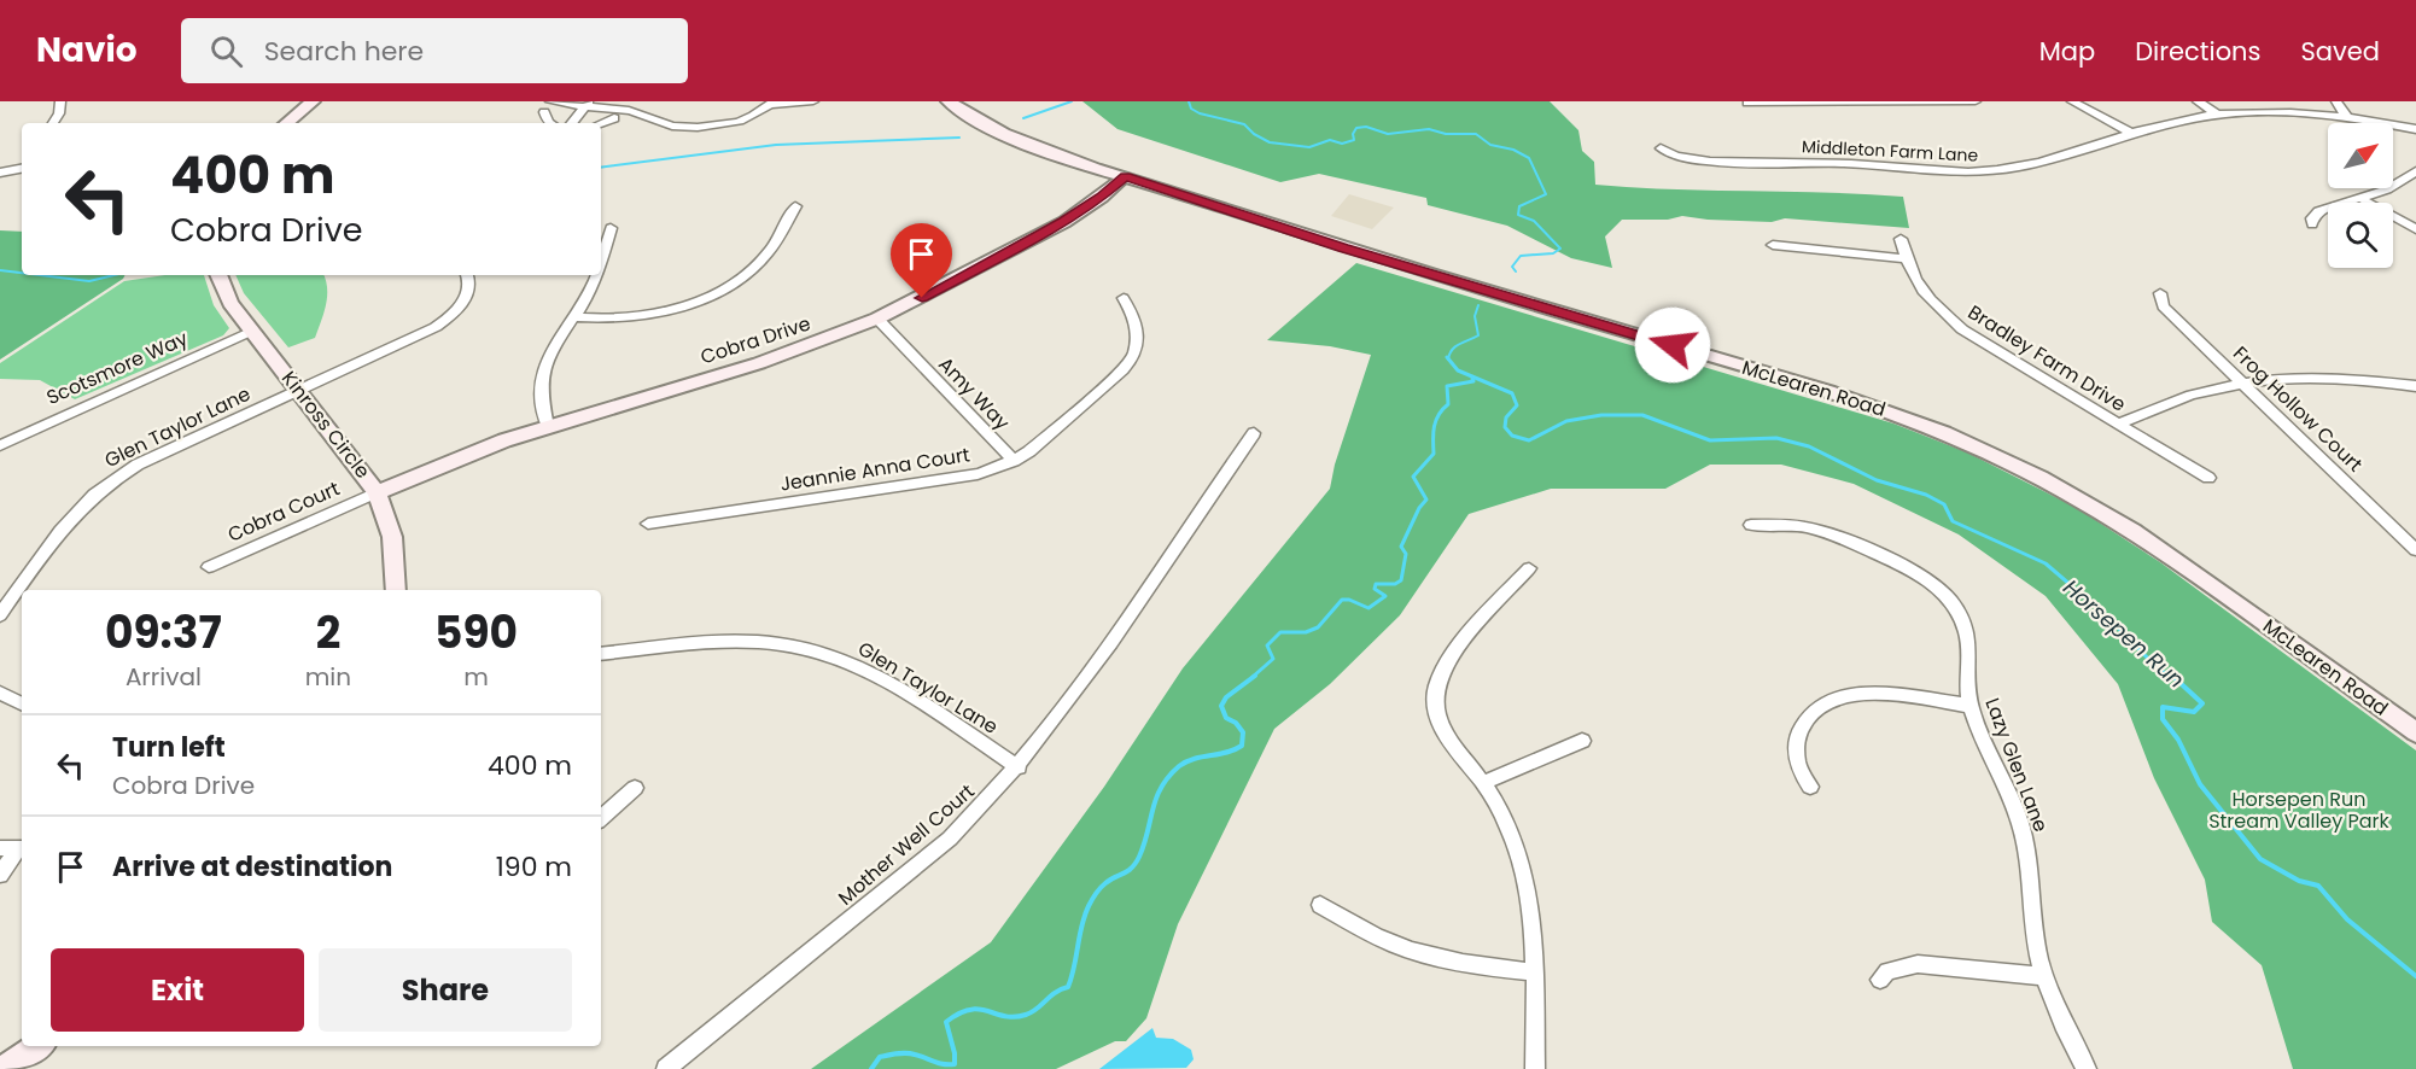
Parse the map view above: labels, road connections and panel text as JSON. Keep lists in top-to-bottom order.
{
  "streets": {
    "main road": ["Cobra Drive", "McLearen Road", "Kinross Circle"],
    "street": [
      "Middleton Farm Lane",
      "Bradley Farm Drive",
      "Scotsmore Way",
      "Amy Way",
      "Frog Hollow Court",
      "Glen Taylor Lane",
      "Jeannie Anna Court",
      "Cobra Court",
      "Lazy Glen Lane",
      "Mother Well Court"
    ]
  },
  "crossings": [
    ["Cobra Drive", "McLearen Road"],
    ["Cobra Drive", "Amy Way"],
    ["Cobra Drive", "Kinross Circle"],
    ["Cobra Drive", "Cobra Court"],
    ["Scotsmore Way", "Kinross Circle"],
    ["Amy Way", "Jeannie Anna Court"],
    ["Kinross Circle", "Glen Taylor Lane"],
    ["Kinross Circle", "Cobra Court"],
    ["Glen Taylor Lane", "Mother Well Court"]
  ],
  "water": ["Horsepen Run"],
  "parks": ["Horsepen Run Stream Valley Park"],
  "north": "top right",
  "page": {
    "header": "Navio",
    "search": "Search here",
    "nav": ["Map", "Directions", "Saved"],
    "turn": ["400 m", "Cobra Drive"],
    "eta": [
      "09:37",
      "Arrival",
      "2",
      "min",
      "590",
      "m"
    ],
    "list": [
      {
        "name": "Turn left",
        "note": "Cobra Drive",
        "value": "400 m"
      },
      {
        "name": "Arrive at destination",
        "value": "190 m"
      }
    ],
    "buttons": ["Exit", "Share"]
  }
}
